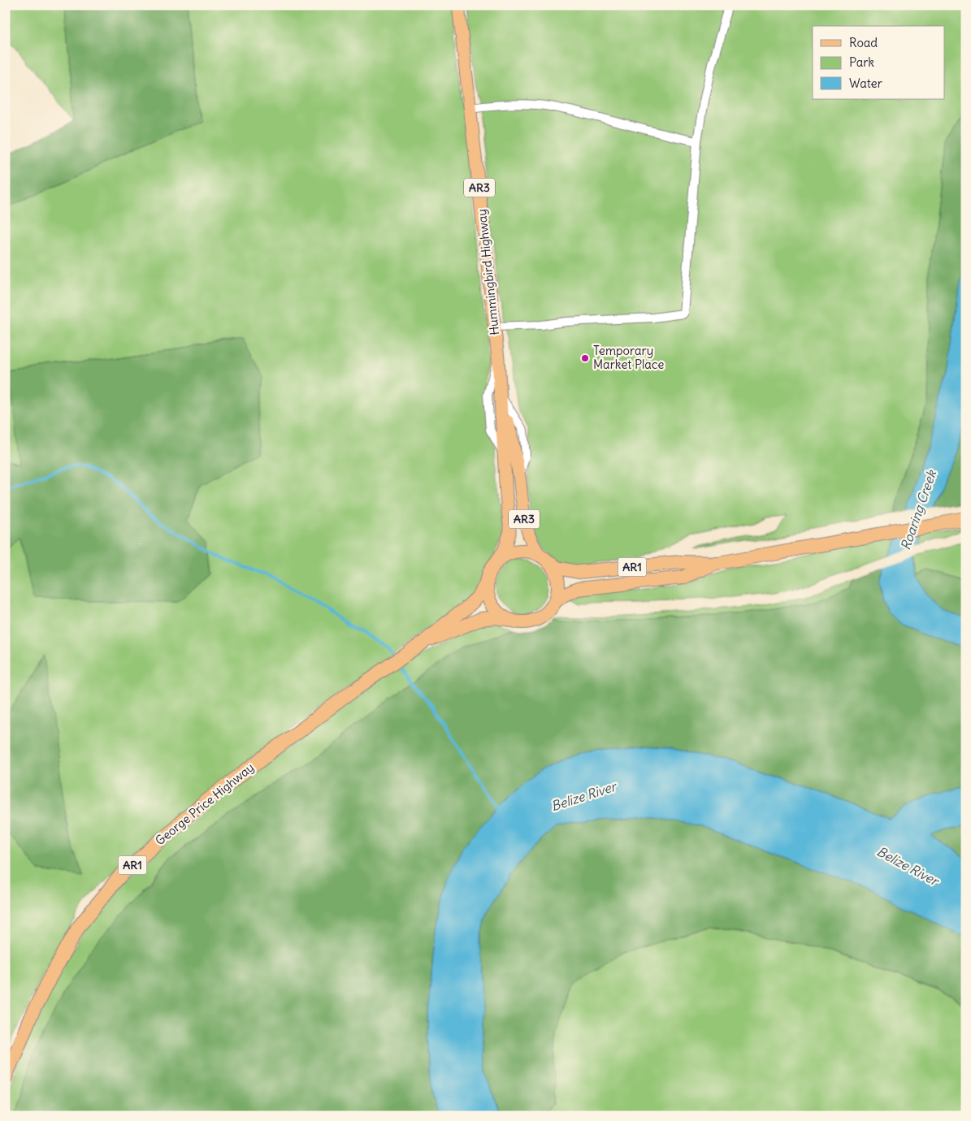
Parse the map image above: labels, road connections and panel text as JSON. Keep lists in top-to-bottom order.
{
  "streets": {
    "highway": ["AR1", "George Price Highway"],
    "main road": ["AR3", "Hummingbird Highway"]
  },
  "crossings": [
    ["Hummingbird Highway", "AR1"],
    ["Hummingbird Highway", "George Price Highway"],
    ["AR1", "George Price Highway"]
  ],
  "water": ["Roaring Creek", "Belize River"],
  "places": ["Temporary Market Place"],
  "legend": ["Road", "Park", "Water"]
}
